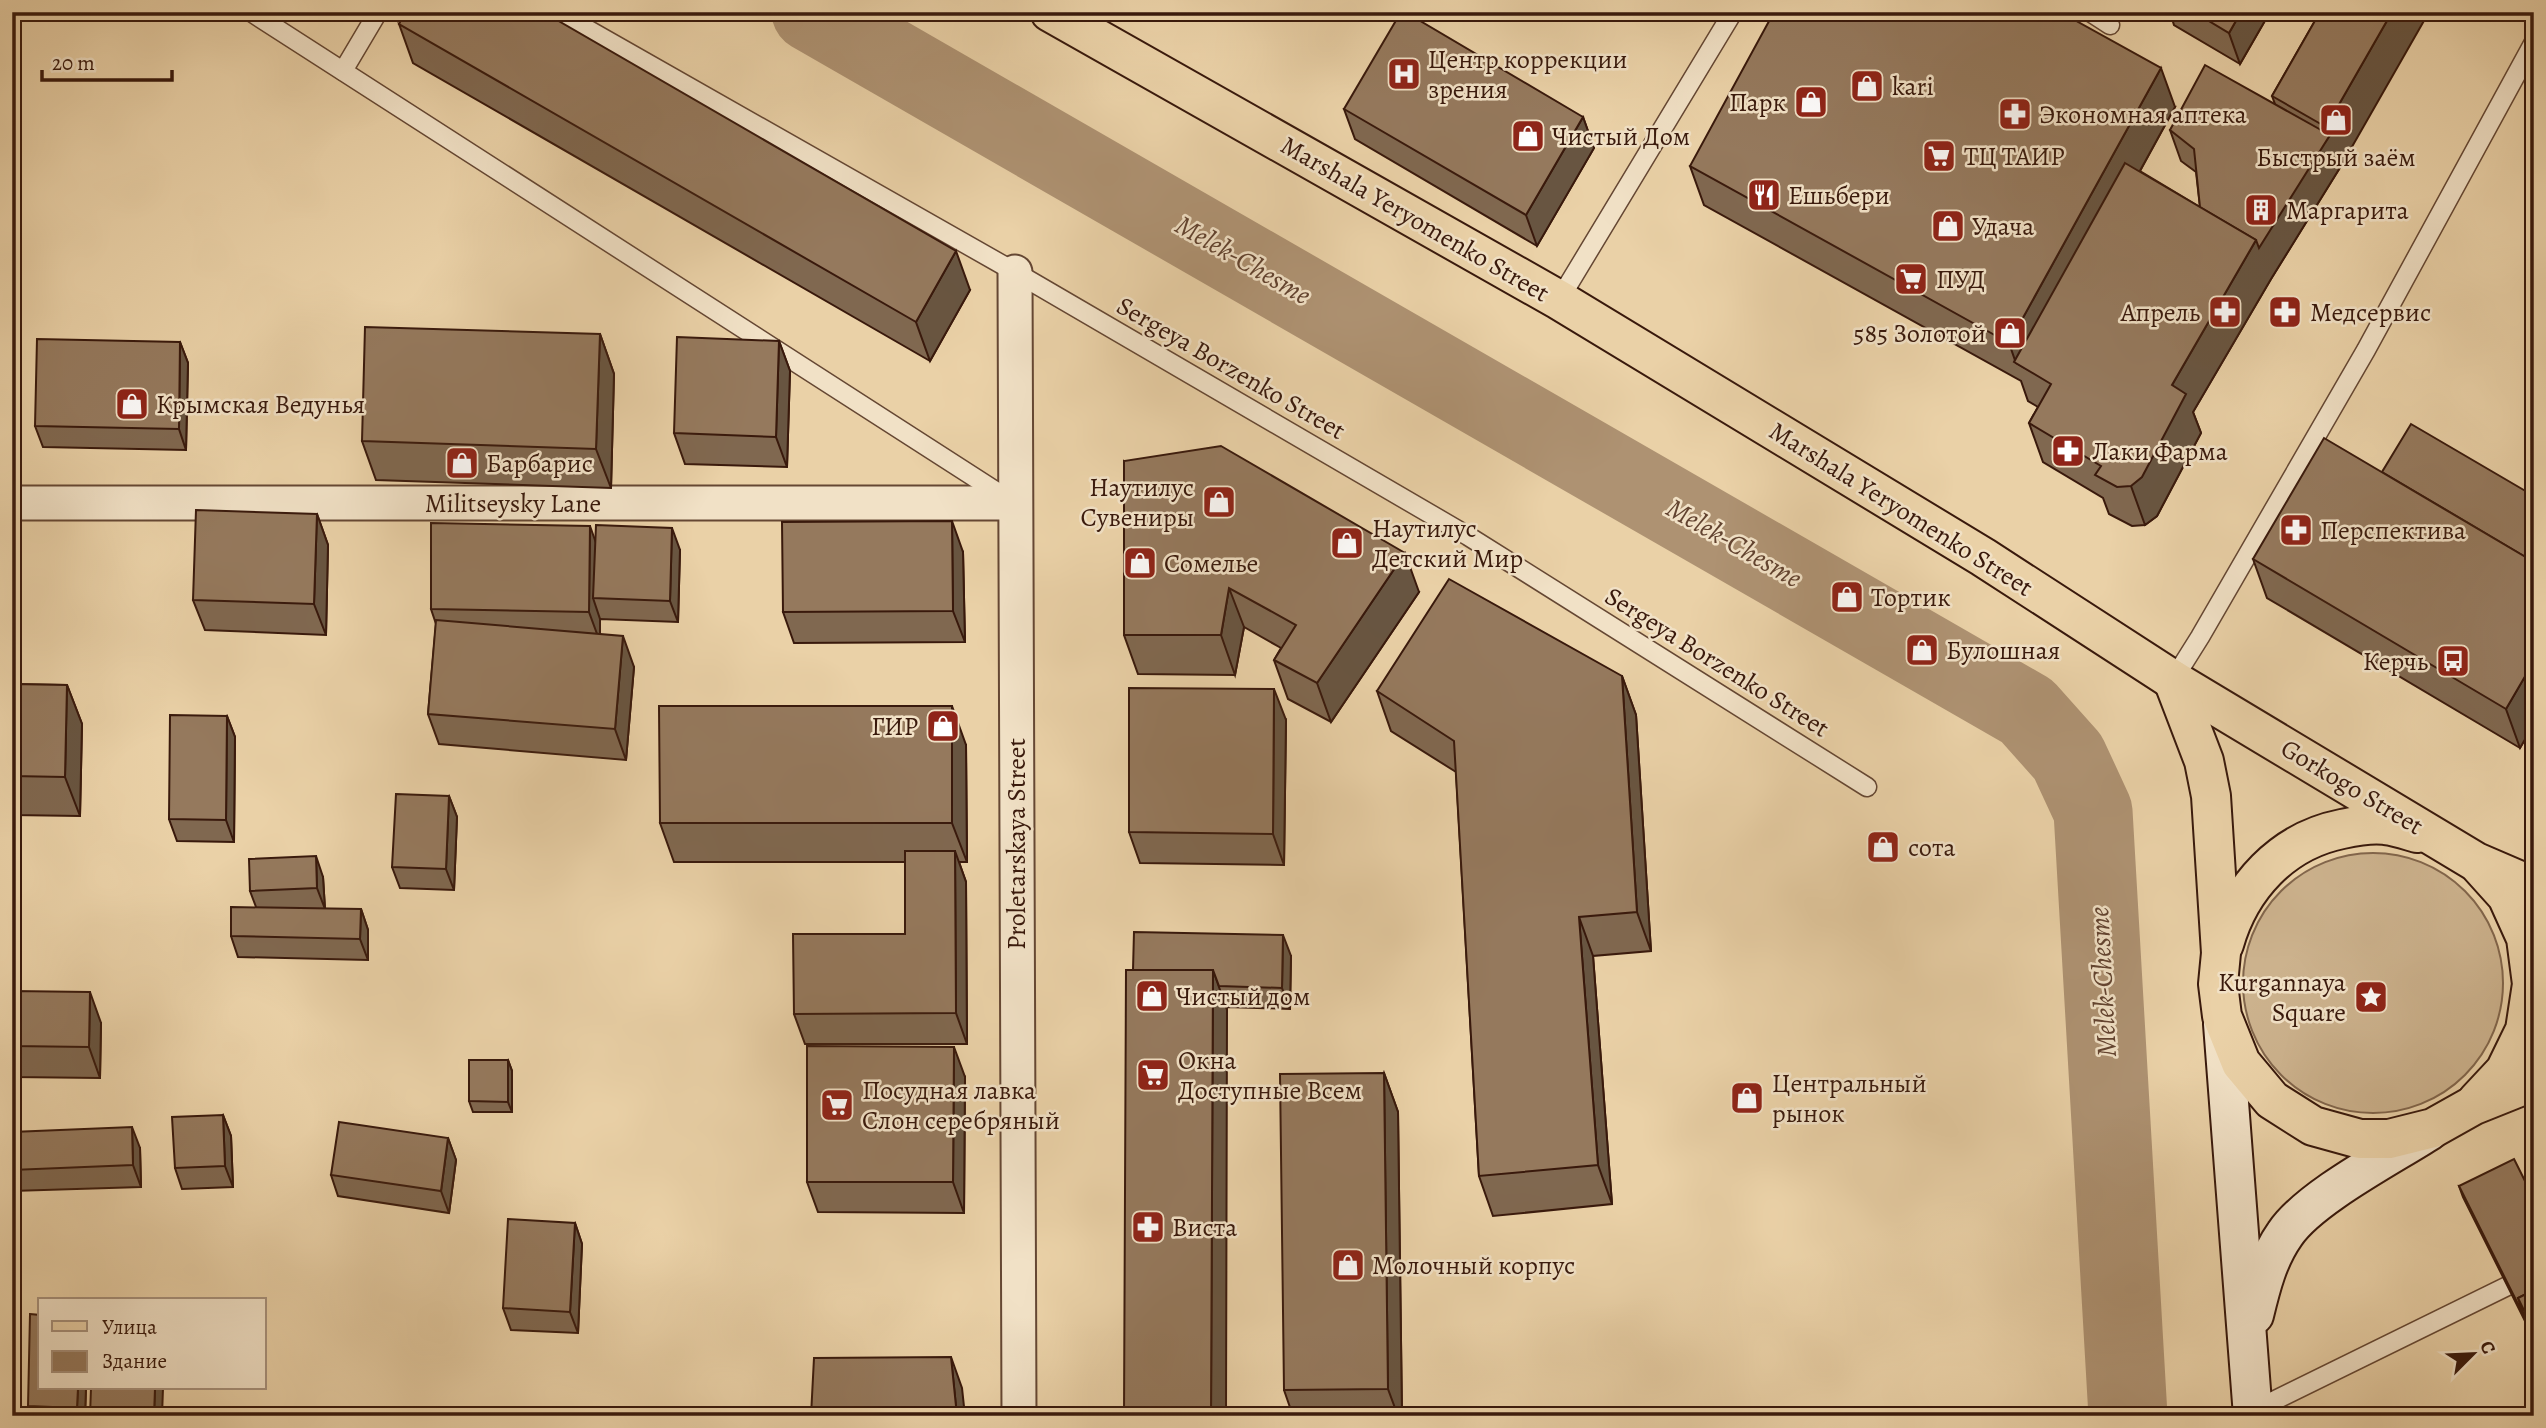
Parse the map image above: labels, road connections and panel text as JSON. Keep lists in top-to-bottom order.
{
  "streets": {
    "main road": ["Marshala Yeryomenko Street", "Gorkogo Street"],
    "street": ["Militseysky Lane", "Proletarskaya Street"],
    "lane": ["Sergeya Borzenko Street"]
  },
  "crossings": [
    ["Marshala Yeryomenko Street", "Gorkogo Street"],
    ["Sergeya Borzenko Street", "Proletarskaya Street"],
    ["Militseysky Lane", "Proletarskaya Street"]
  ],
  "water": ["Melek-Chesme"],
  "places": {
    "hospital": ["Центр коррекции зрения"],
    "shop": [
      "kari",
      "Парк",
      "Быстрый заём",
      "Чистый Дом",
      "Удача",
      "585 Золотой",
      "Крымская Ведунья",
      "Барбарис",
      "Наутилус Сувениры",
      "Наутилус Детский Мир",
      "Сомелье",
      "Тортик",
      "Булошная",
      "ГИР",
      "сота",
      "Чистый дом",
      "Центральный рынок",
      "Молочный корпус"
    ],
    "pharmacy": [
      "Экономная аптека",
      "Апрель",
      "Медсервис",
      "Лаки Фарма",
      "Перспектива",
      "Виста"
    ],
    "supermarket": [
      "ТЦ ТАИР",
      "ПУД",
      "Окна Доступные Всем",
      "Посудная лавка Слон серебряный"
    ],
    "restaurant": ["Ешьбери"],
    "building": ["Маргарита"],
    "bus stop": ["Керчь"],
    "place": ["Kurgannaya Square"]
  },
  "legend": ["Улица", "Здание"],
  "scale_bar": "20 m",
  "north": "top right"
}
